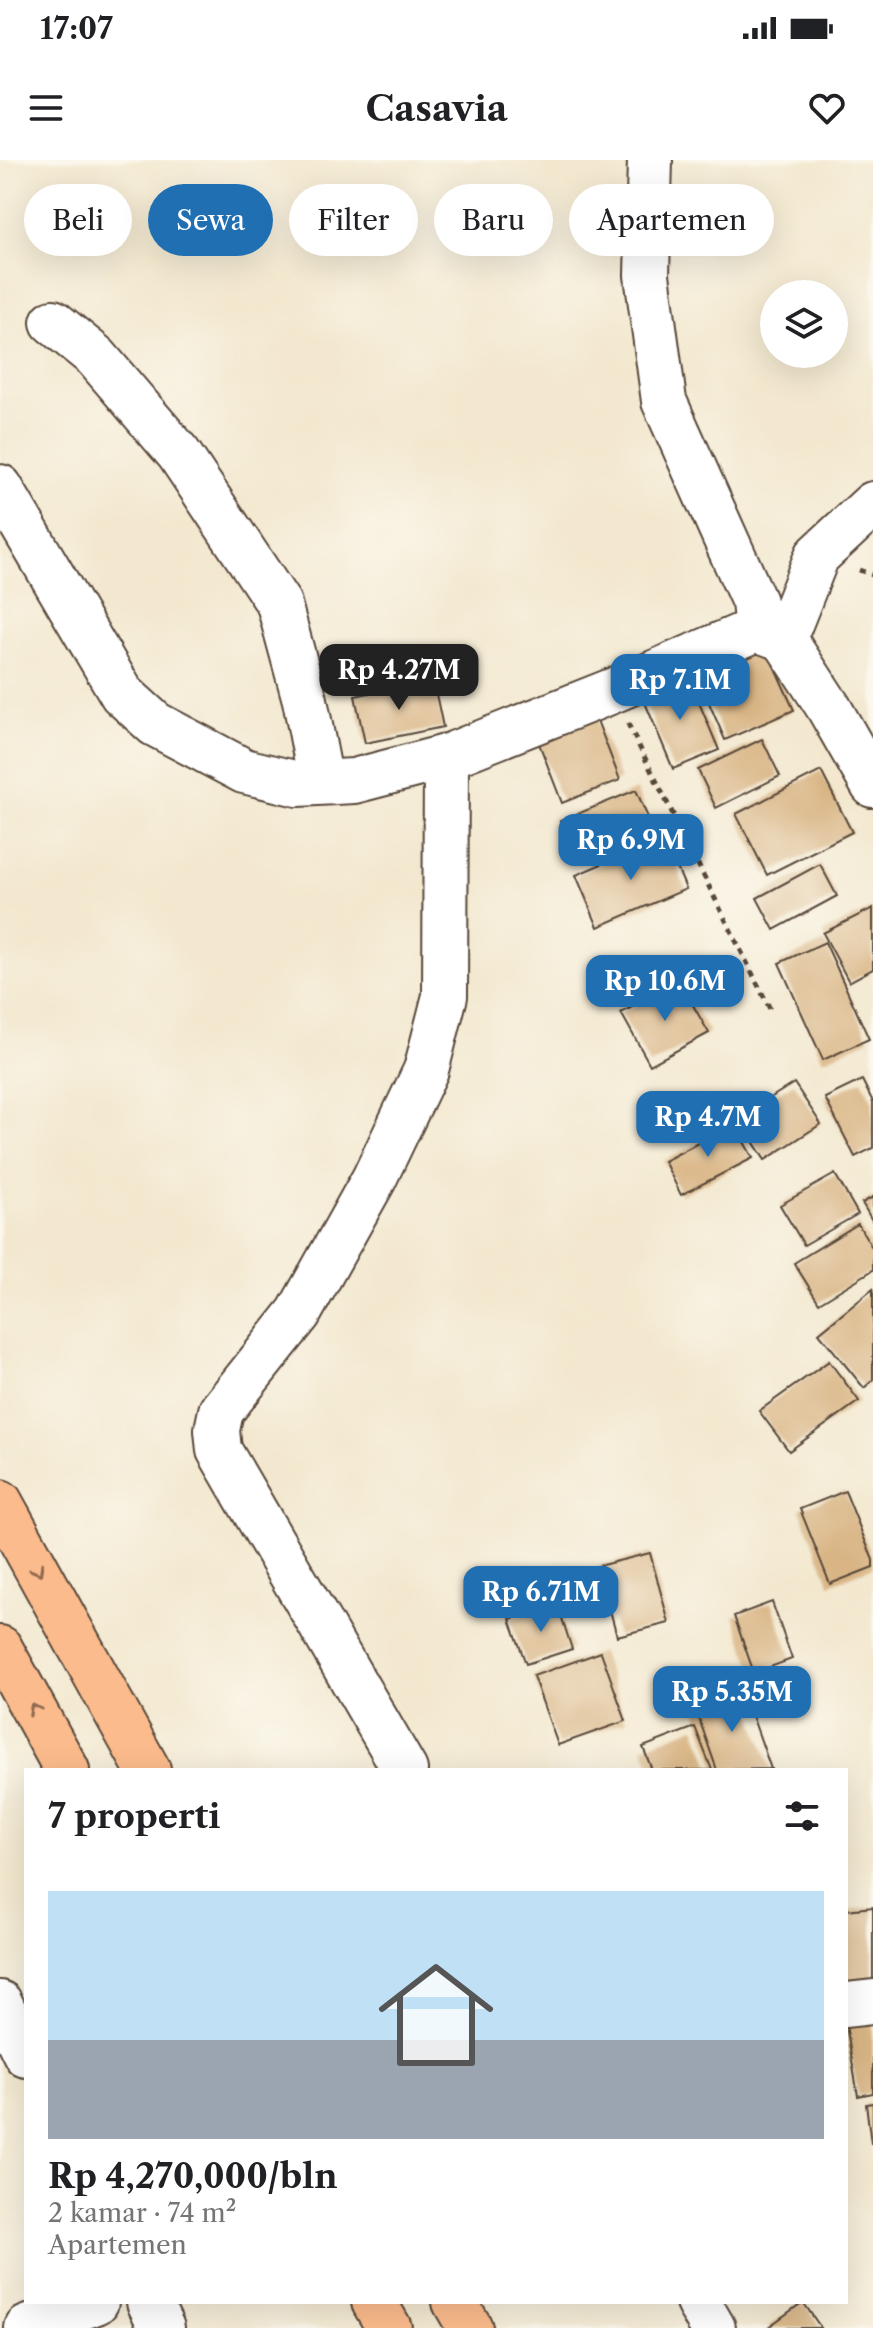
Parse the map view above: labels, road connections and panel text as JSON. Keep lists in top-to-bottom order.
{
  "page": {
    "status": "17:07",
    "header": "Casavia",
    "chip": [
      "Beli",
      "Sewa",
      "Filter",
      "Baru",
      "Apartemen"
    ],
    "price": [
      "Rp 4.27M",
      "Rp 7.1M",
      "Rp 6.9M",
      "Rp 10.6M",
      "Rp 4.7M",
      "Rp 6.71M",
      "Rp 5.35M"
    ],
    "heading": "7 properti",
    "list": [
      {
        "name": "Rp 4,270,000/bln",
        "note": "2 kamar · 74 m² · Apartemen"
      }
    ]
  }
}
